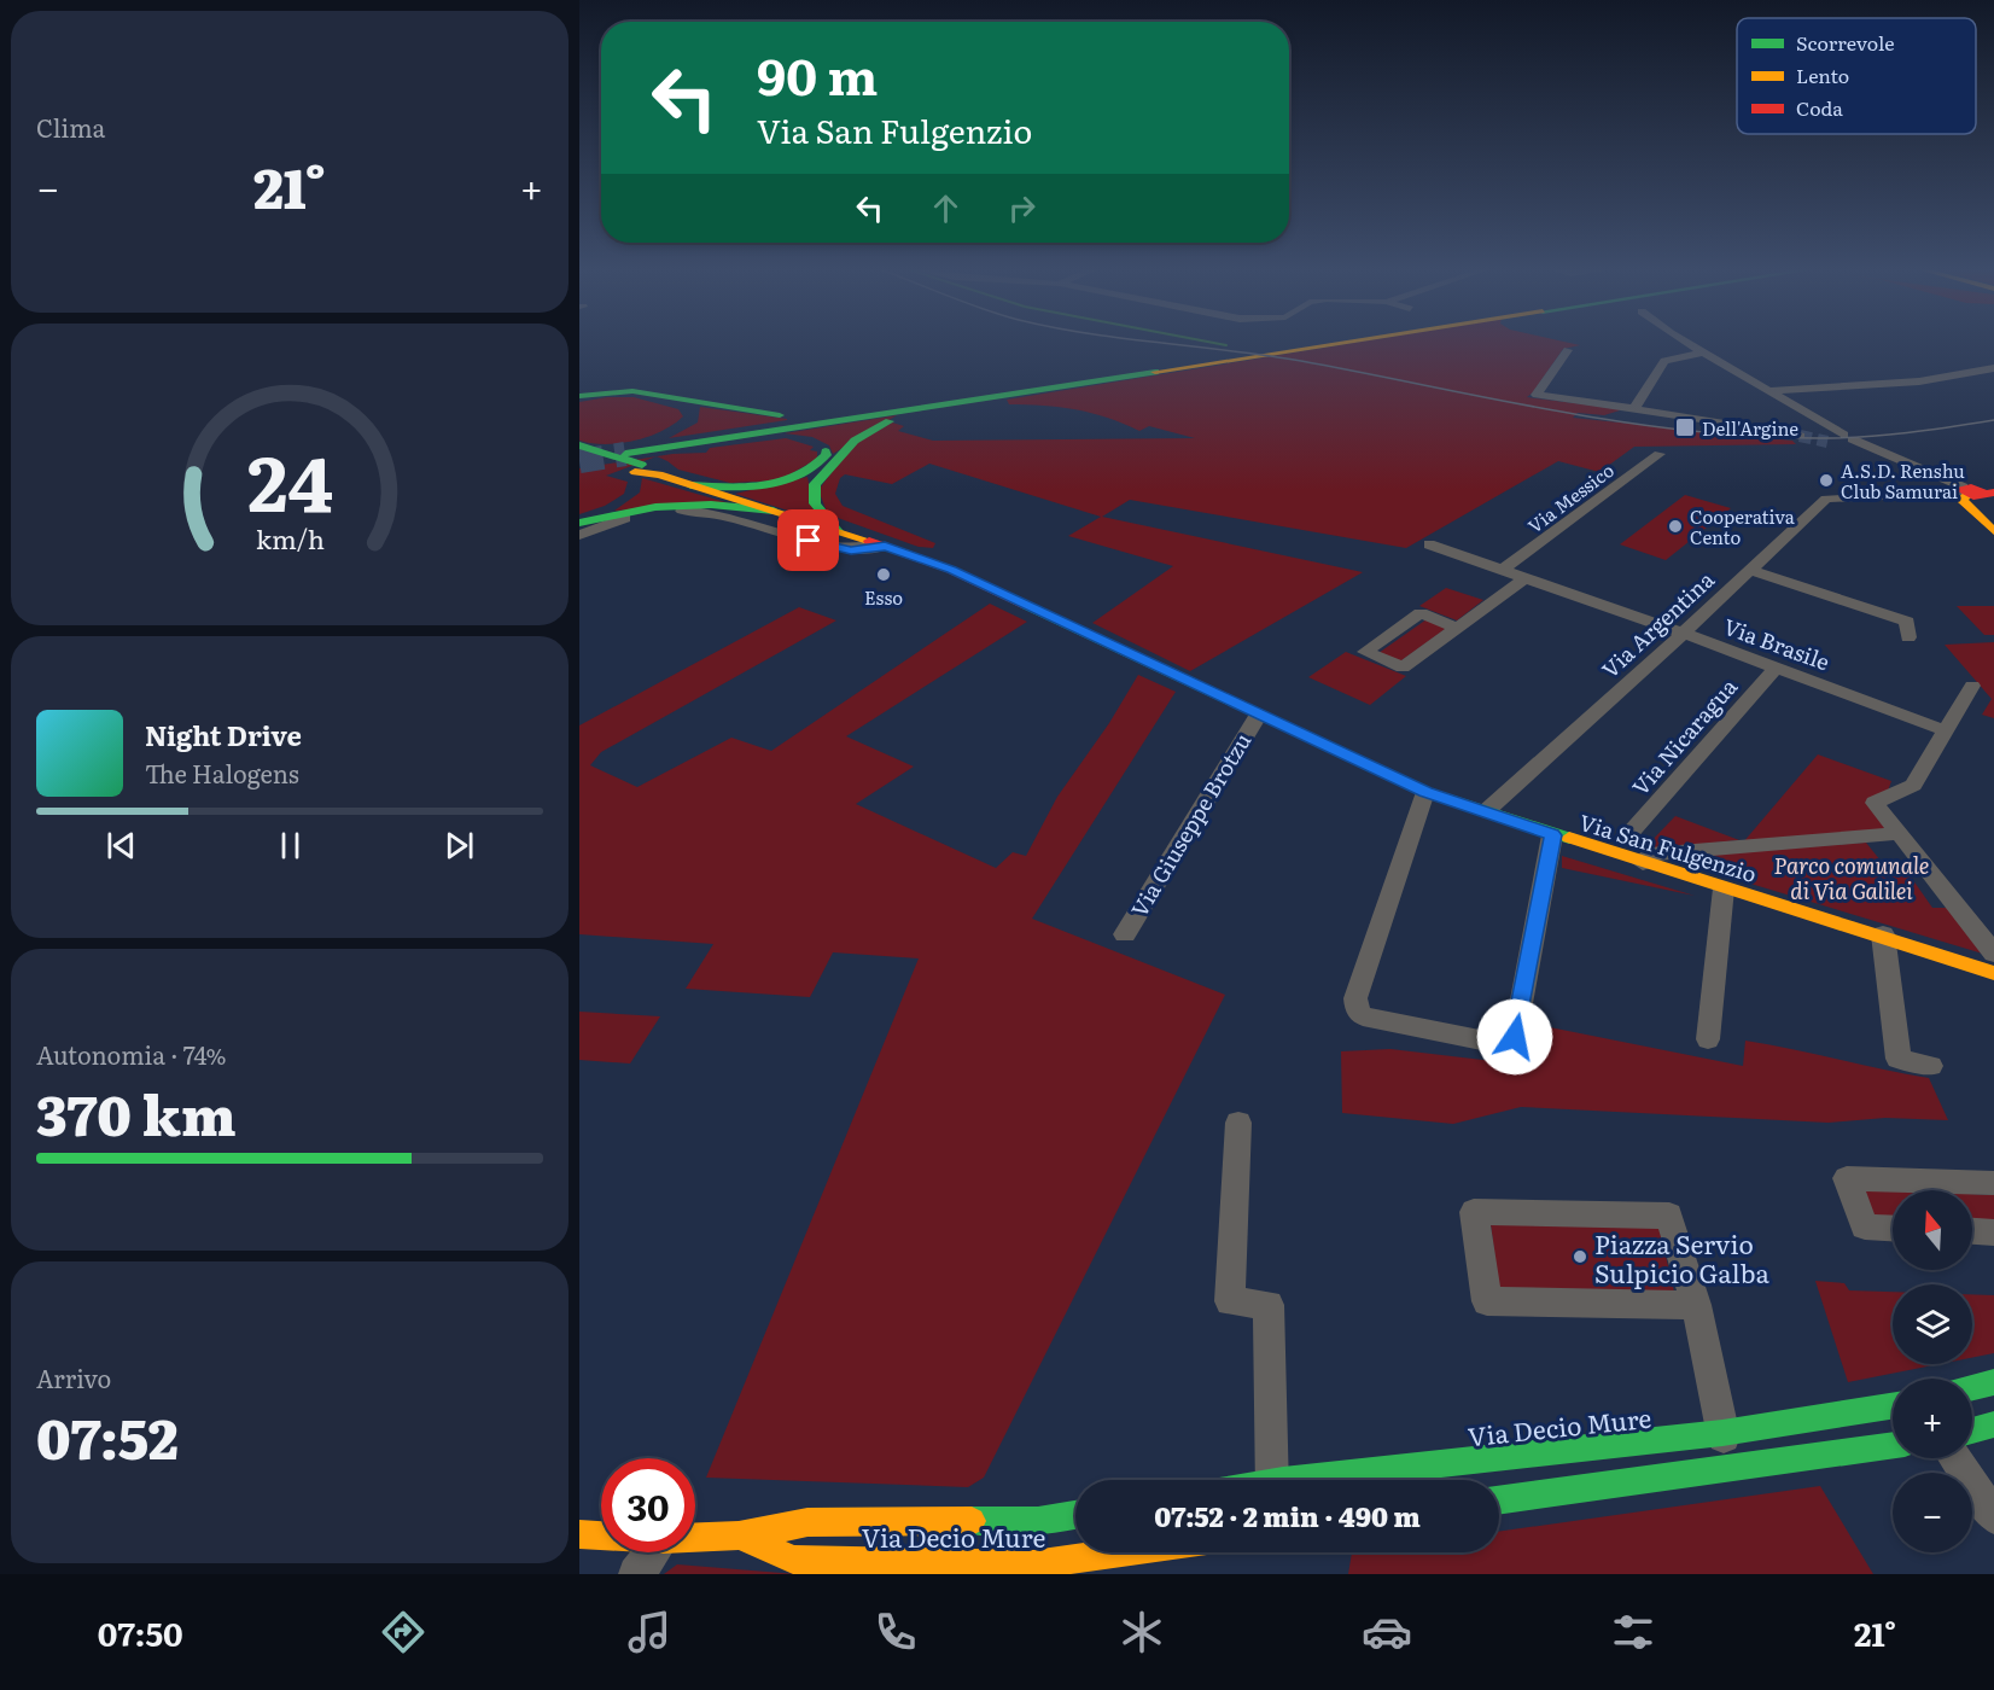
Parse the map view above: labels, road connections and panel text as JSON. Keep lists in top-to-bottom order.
{
  "streets": {
    "main road": ["Via San Fulgenzio", "Via Decio Mure"],
    "street": [
      "Via Messico",
      "Via Argentina",
      "Via Brasile",
      "Via Nicaragua",
      "Via Giuseppe Brotzu"
    ]
  },
  "crossings": [
    ["Via Messico", "Via Brasile"],
    ["Via Argentina", "Via Brasile"],
    ["Via Argentina", "Via San Fulgenzio"],
    ["Via Brasile", "Via Nicaragua"],
    ["Via Giuseppe Brotzu", "Via San Fulgenzio"]
  ],
  "parks": ["Parco comunale di Via Galilei"],
  "places": {
    "transit": ["Dell'Argine"],
    "other": [
      "A.S.D. Renshu Club Samurai",
      "Cooperativa Cento",
      "Esso",
      "Piazza Servio Sulpicio Galba"
    ]
  },
  "legend": ["Scorrevole", "Lento", "Coda"],
  "north": "top",
  "page": {
    "tile": [
      "Clima",
      ["Autonomia · 74%", "370 km"],
      ["Arrivo", "07:52"]
    ],
    "turn": ["90 m", "Via San Fulgenzio"],
    "heat": ["−", "21°", "+"],
    "song": ["Night Drive", "The Halogens"],
    "map_buttons": ["+", "−"],
    "limit": "30",
    "trip": "07:52 · 2 min · 490 m",
    "tabs": ["07:50", "21°"],
    "gauge": ["24", "km/h"]
  }
}
